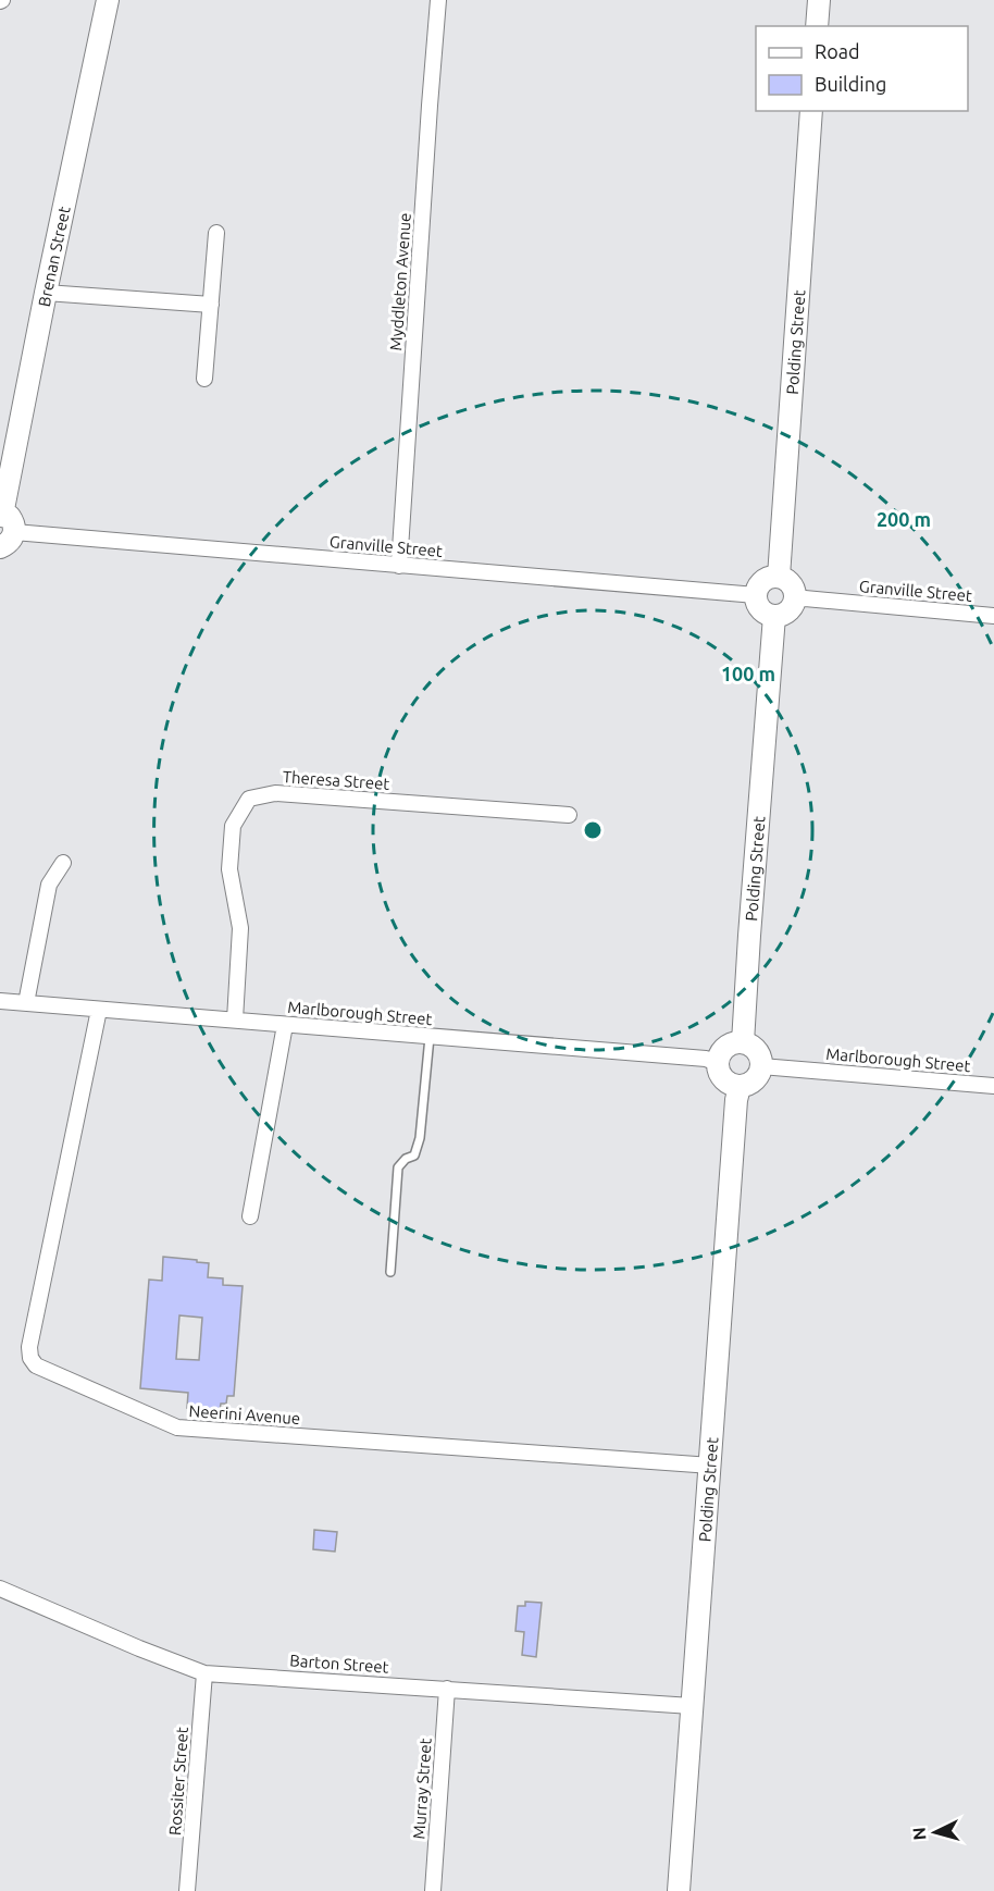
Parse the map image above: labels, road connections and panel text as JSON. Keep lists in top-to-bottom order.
{
  "streets": {
    "main road": ["Brenan Street", "Polding Street"],
    "street": [
      "Myddleton Avenue",
      "Granville Street",
      "Theresa Street",
      "Marlborough Street",
      "Neerini Avenue",
      "Barton Street",
      "Rossiter Street",
      "Murray Street"
    ]
  },
  "crossings": [
    ["Brenan Street", "Granville Street"],
    ["Myddleton Avenue", "Granville Street"],
    ["Polding Street", "Granville Street"],
    ["Polding Street", "Marlborough Street"],
    ["Polding Street", "Neerini Avenue"],
    ["Polding Street", "Barton Street"],
    ["Theresa Street", "Marlborough Street"],
    ["Marlborough Street", "Neerini Avenue"],
    ["Barton Street", "Rossiter Street"],
    ["Barton Street", "Murray Street"]
  ],
  "legend": ["Road", "Building"],
  "north": "left",
  "rings": ["200 m", "100 m"]
}
